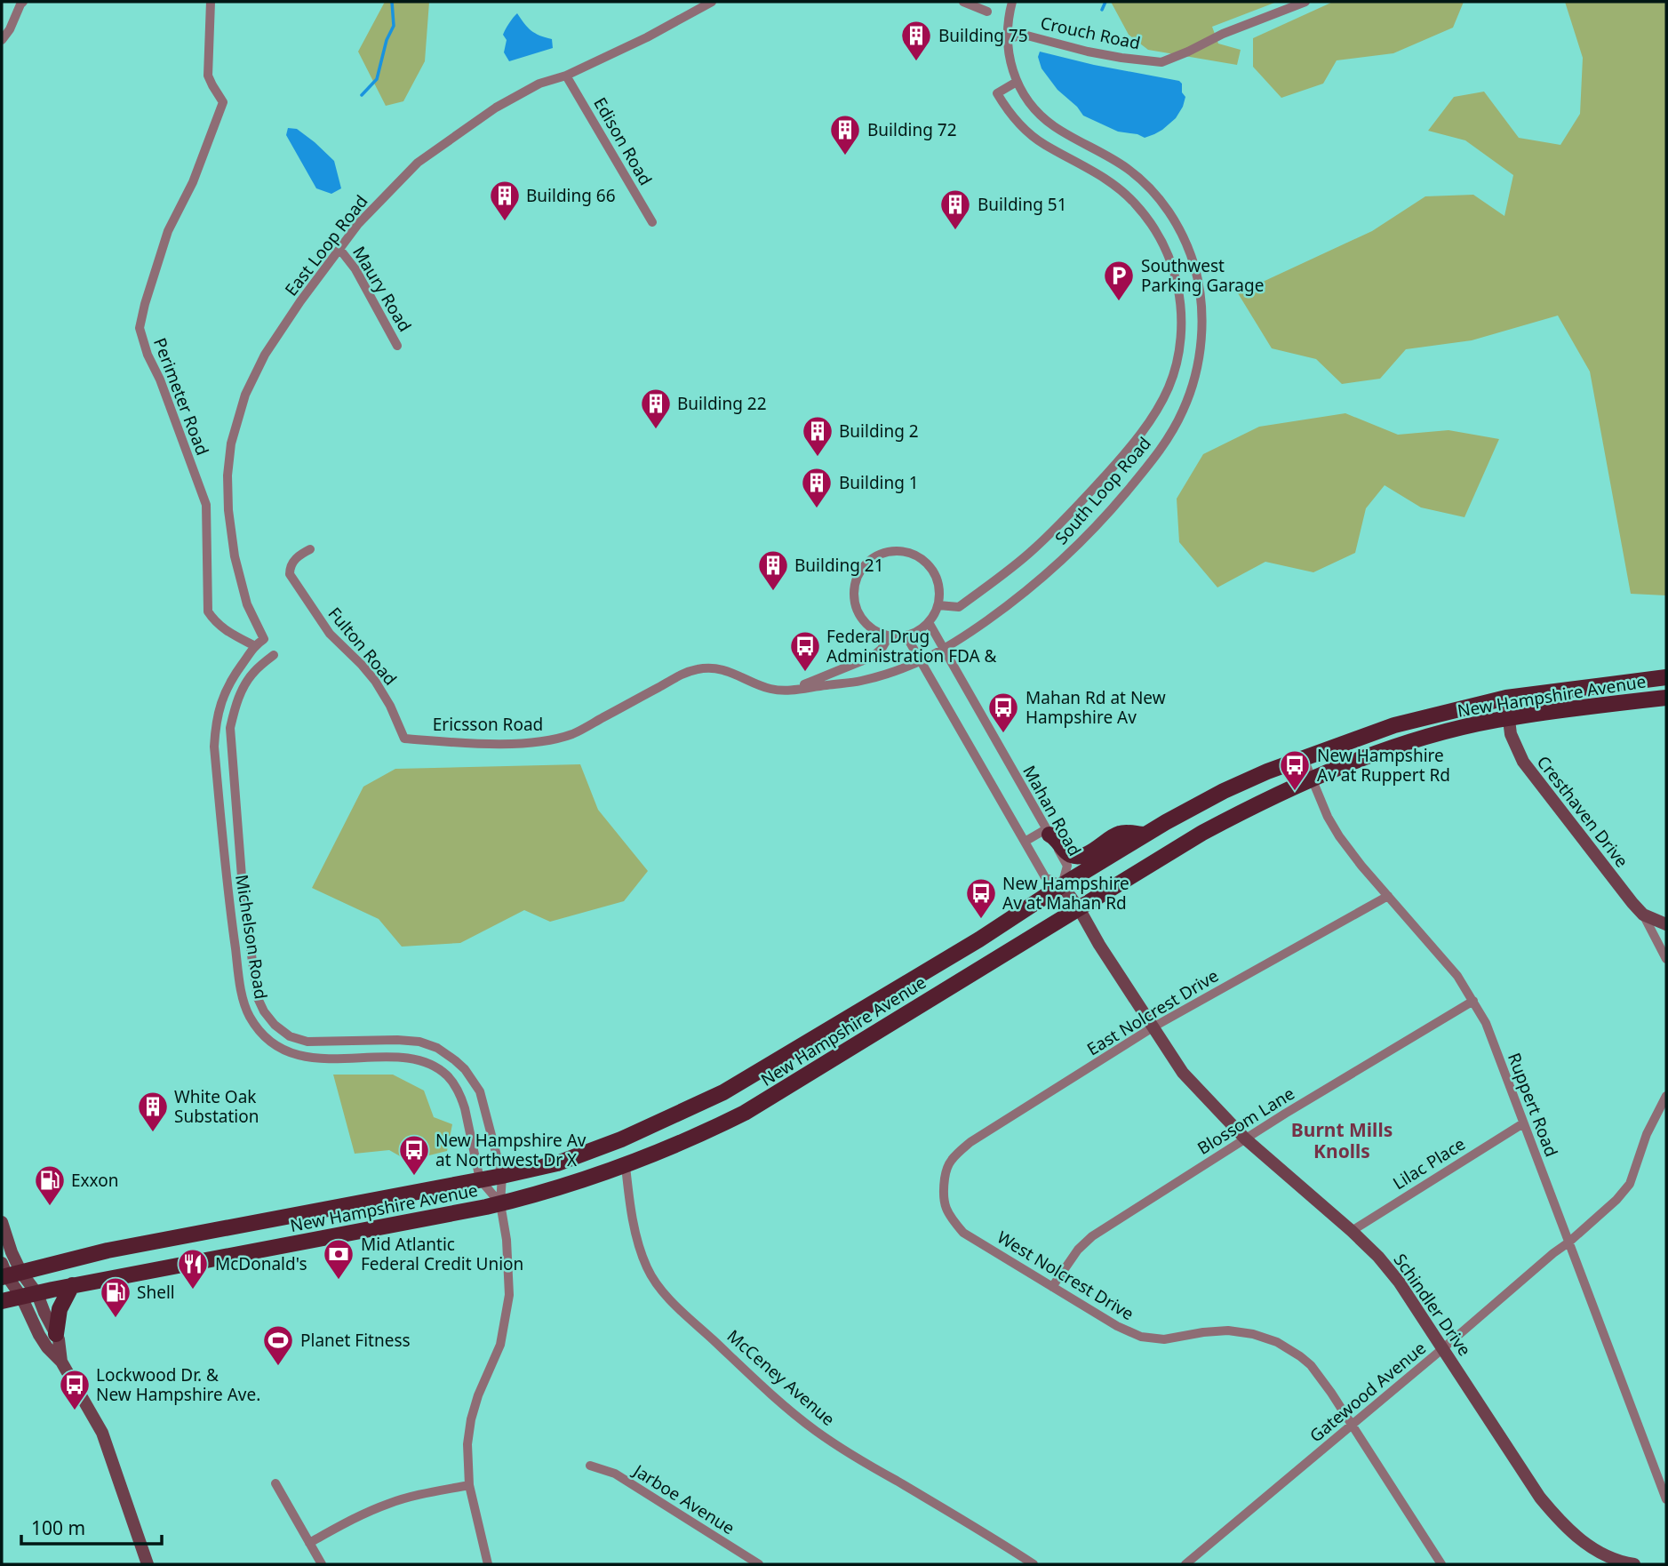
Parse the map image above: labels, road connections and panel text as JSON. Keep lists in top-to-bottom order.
{
  "streets": {
    "main road": ["New Hampshire Avenue"],
    "street": [
      "Crouch Road",
      "Edison Road",
      "East Loop Road",
      "Maury Road",
      "Perimeter Road",
      "South Loop Road",
      "Fulton Road",
      "Ericsson Road",
      "Mahan Road",
      "Cresthaven Drive",
      "Michelson Road",
      "East Nolcrest Drive",
      "Ruppert Road",
      "Blossom Lane",
      "Lilac Place",
      "West Nolcrest Drive",
      "Schindler Drive",
      "McCeney Avenue",
      "Gatewood Avenue",
      "Jarboe Avenue"
    ]
  },
  "crossings": [
    ["Crouch Road", "South Loop Road"],
    ["Edison Road", "East Loop Road"],
    ["East Loop Road", "Maury Road"],
    ["East Loop Road", "Michelson Road"],
    ["Perimeter Road", "Michelson Road"],
    ["South Loop Road", "Mahan Road"],
    ["Fulton Road", "Ericsson Road"],
    ["New Hampshire Avenue", "Mahan Road"],
    ["New Hampshire Avenue", "Cresthaven Drive"],
    ["New Hampshire Avenue", "Michelson Road"],
    ["New Hampshire Avenue", "Ruppert Road"],
    ["New Hampshire Avenue", "Schindler Drive"],
    ["New Hampshire Avenue", "McCeney Avenue"],
    ["Mahan Road", "Schindler Drive"],
    ["East Nolcrest Drive", "Ruppert Road"],
    ["East Nolcrest Drive", "West Nolcrest Drive"],
    ["East Nolcrest Drive", "Schindler Drive"],
    ["Ruppert Road", "Blossom Lane"],
    ["Ruppert Road", "Lilac Place"],
    ["Ruppert Road", "Gatewood Avenue"],
    ["Blossom Lane", "West Nolcrest Drive"],
    ["Blossom Lane", "Schindler Drive"],
    ["Lilac Place", "Schindler Drive"],
    ["West Nolcrest Drive", "Gatewood Avenue"],
    ["Schindler Drive", "Gatewood Avenue"]
  ],
  "districts": ["Burnt Mills Knolls"],
  "places": {
    "building": [
      "Building 75",
      "Building 72",
      "Building 66",
      "Building 51",
      "Building 22",
      "Building 2",
      "Building 1",
      "Building 21",
      "White Oak Substation"
    ],
    "parking": ["Southwest Parking Garage"],
    "bus stop": [
      "Federal Drug Administration FDA &",
      "Mahan Rd at New Hampshire Av",
      "New Hampshire Av at Ruppert Rd",
      "New Hampshire Av at Mahan Rd",
      "New Hampshire Av at Northwest Dr X",
      "Lockwood Dr. & New Hampshire Ave."
    ],
    "fuel station": ["Exxon", "Shell"],
    "bank": ["Mid Atlantic Federal Credit Union"],
    "restaurant": ["McDonald's"],
    "sports": ["Planet Fitness"]
  },
  "scale_bar": "100 m"
}
